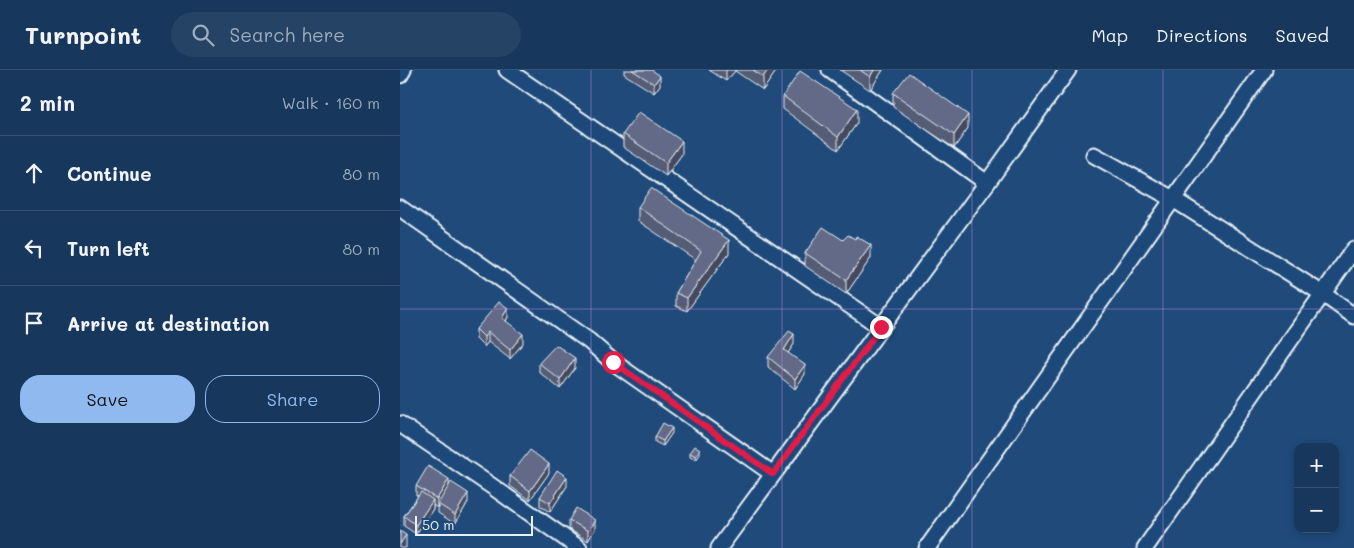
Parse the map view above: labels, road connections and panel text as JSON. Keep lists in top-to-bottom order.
{
  "scale_bar": "50 m",
  "page": {
    "header": "Turnpoint",
    "search": "Search here",
    "nav": ["Map", "Directions", "Saved"],
    "heading": ["2 min", "Walk · 160 m"],
    "list": [
      ["Continue", "80 m"],
      ["Turn left", "80 m"],
      "Arrive at destination"
    ],
    "buttons": ["Save", "Share"],
    "map_buttons": ["+", "−"],
    "scale": "50 m"
  }
}
